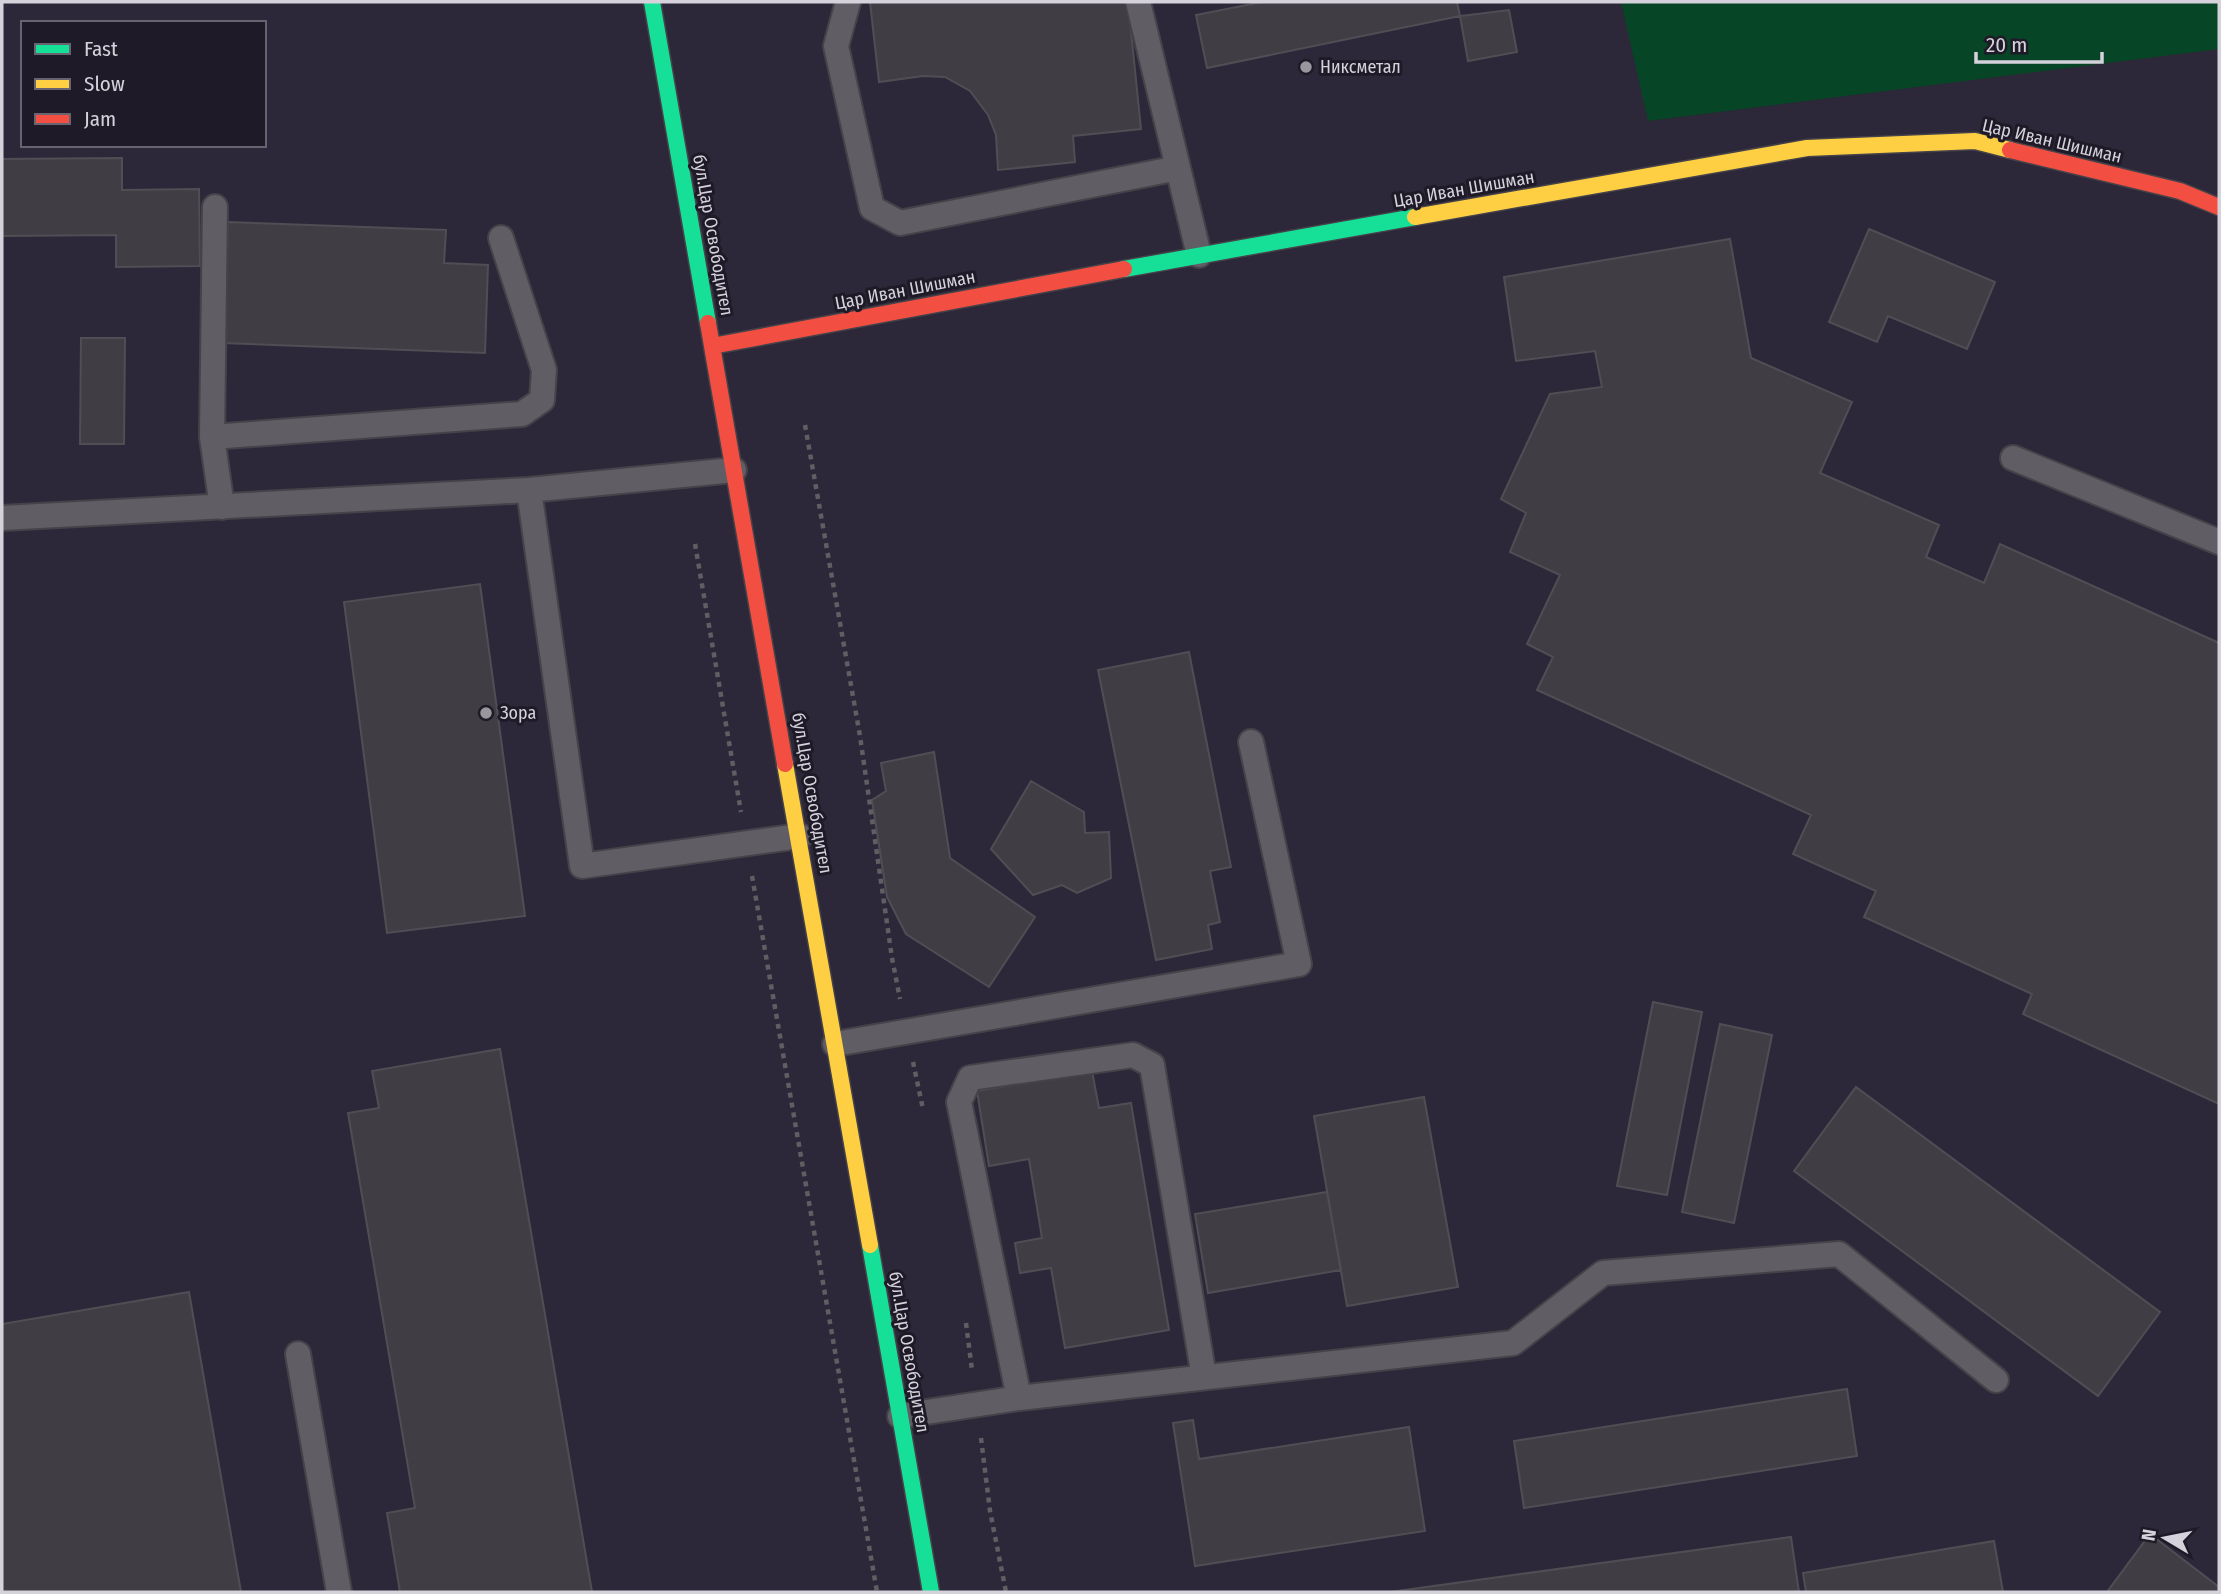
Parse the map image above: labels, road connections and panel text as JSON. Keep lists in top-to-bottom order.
{
  "streets": {
    "main road": ["Цар Иван Шишман", "бул.Цар Освободител"]
  },
  "crossings": [
    ["Цар Иван Шишман", "бул.Цар Освободител"]
  ],
  "places": ["Никсметал", "Зора"],
  "legend": ["Fast", "Slow", "Jam"],
  "scale_bar": "20 m",
  "north": "left"
}
